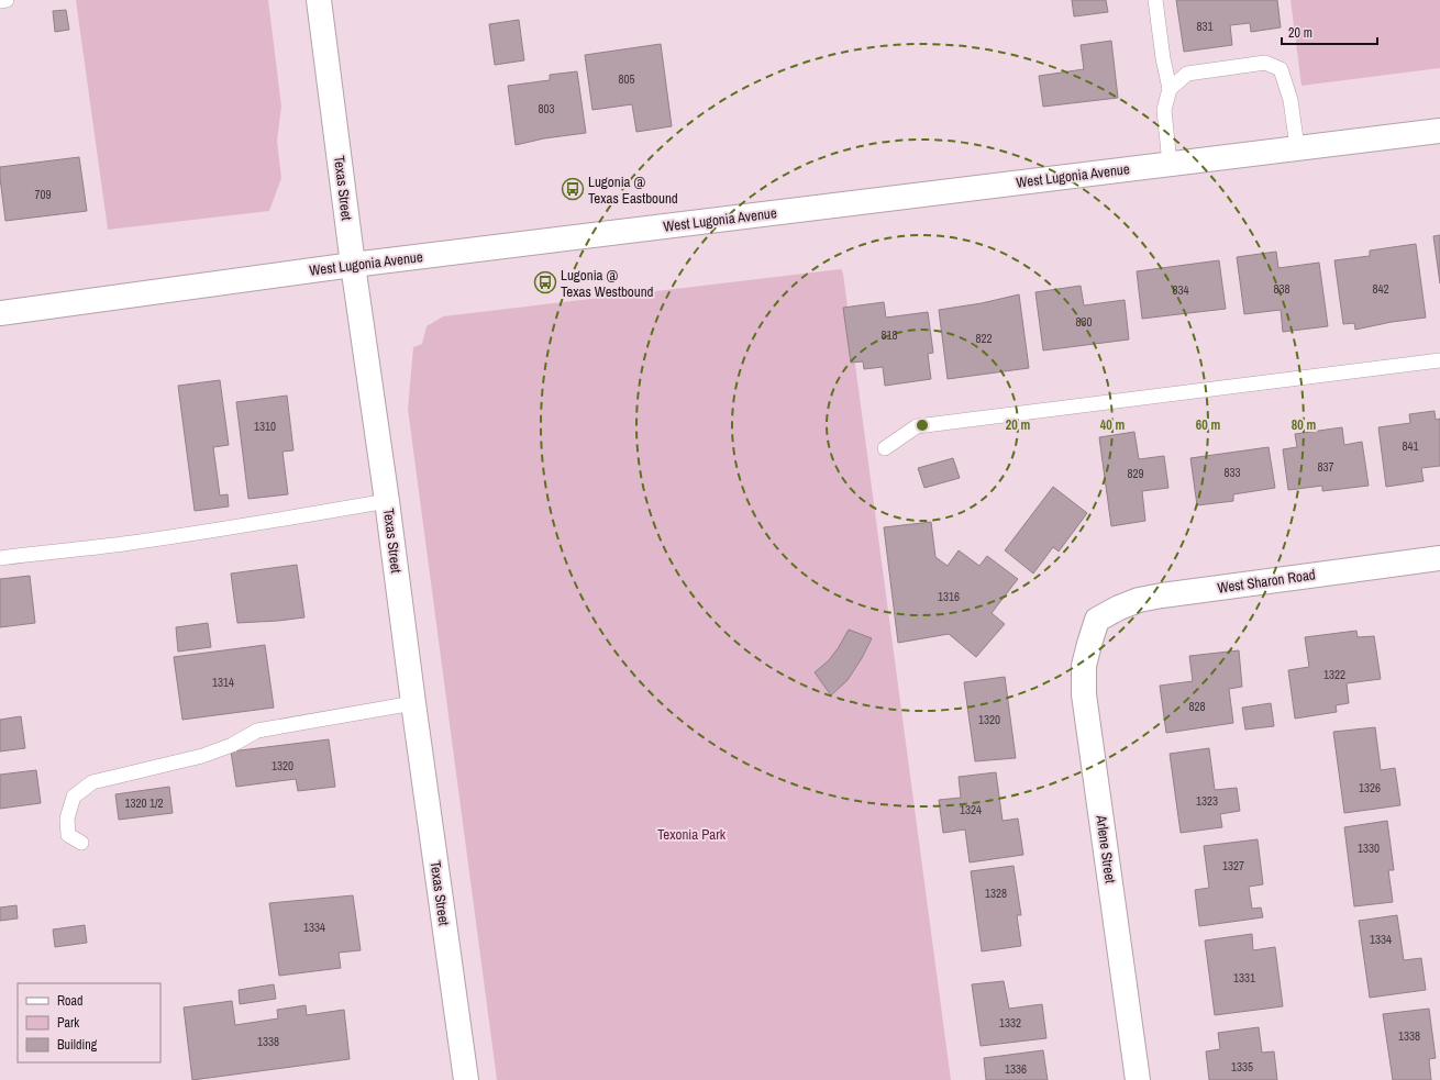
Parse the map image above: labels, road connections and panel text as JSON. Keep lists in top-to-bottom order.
{
  "streets": {
    "street": [
      "West Lugonia Avenue",
      "Texas Street",
      "West Sharon Road",
      "Arlene Street"
    ]
  },
  "crossings": [
    ["West Lugonia Avenue", "Texas Street"],
    ["West Sharon Road", "Arlene Street"]
  ],
  "parks": ["Texonia Park"],
  "places": {
    "bus stop": ["Lugonia @ Texas Eastbound", "Lugonia @ Texas Westbound"]
  },
  "house_numbers": [
    "831",
    "805",
    "803",
    "709",
    "838",
    "842",
    "834",
    "830",
    "818",
    "822",
    "1310",
    "841",
    "837",
    "833",
    "829",
    "1316",
    "1322",
    "1314",
    "828",
    "1320",
    "1320",
    "1326",
    "1323",
    "1320 1/2",
    "1324",
    "1330",
    "1327",
    "1328",
    "1334",
    "1334",
    "1331",
    "1332",
    "1338",
    "1338",
    "1335",
    "1336"
  ],
  "legend": ["Road", "Park", "Building"],
  "scale_bar": "20 m",
  "rings": [
    "20 m",
    "40 m",
    "60 m",
    "80 m"
  ]
}
